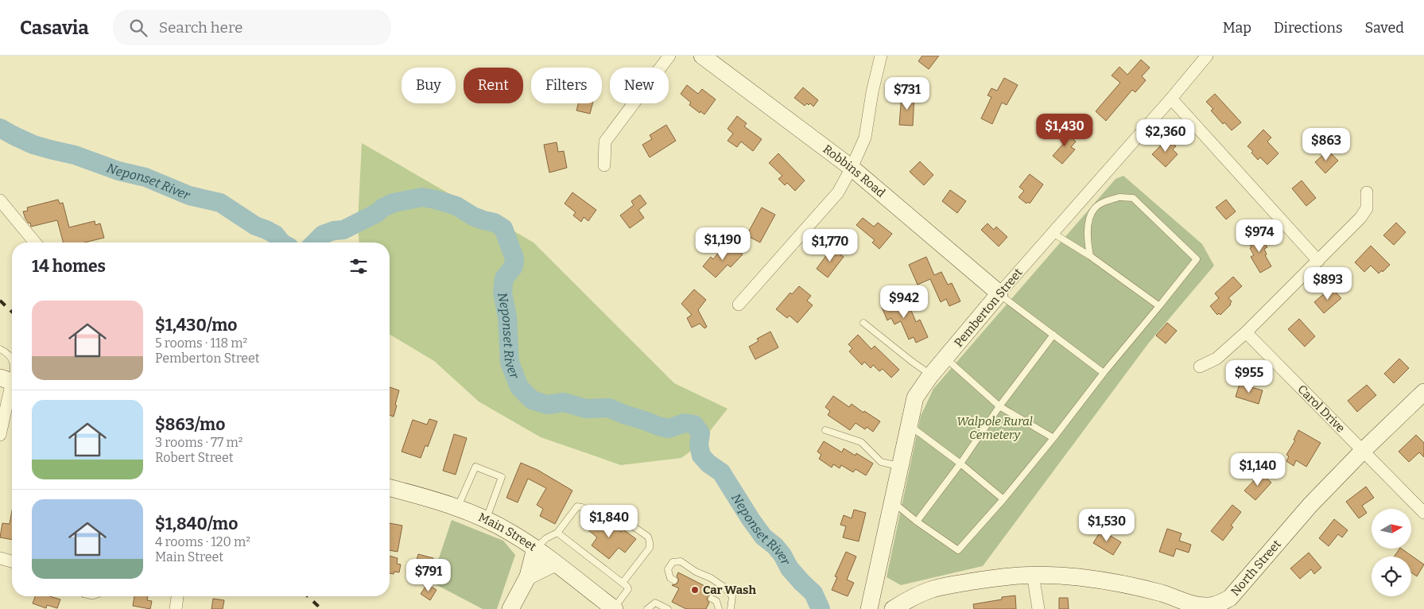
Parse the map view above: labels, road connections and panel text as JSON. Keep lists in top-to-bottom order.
{
  "streets": {
    "street": [
      "Robbins Road",
      "Pemberton Street",
      "Carol Drive",
      "Main Street",
      "North Street"
    ]
  },
  "crossings": [
    ["Robbins Road", "Pemberton Street"],
    ["Carol Drive", "North Street"]
  ],
  "water": ["Neponset River"],
  "parks": ["Walpole Rural Cemetery"],
  "places": ["Car Wash"],
  "north": "right",
  "page": {
    "header": "Casavia",
    "search": "Search here",
    "nav": ["Map", "Directions", "Saved"],
    "chip": [
      "Buy",
      "Rent",
      "Filters",
      "New"
    ],
    "price": [
      "$731",
      "$1,430",
      "$2,360",
      "$863",
      "$974",
      "$1,190",
      "$1,770",
      "$893",
      "$942",
      "$955",
      "$1,140",
      "$1,840",
      "$1,530",
      "$791"
    ],
    "heading": "14 homes",
    "list": [
      {
        "name": "$1,430/mo",
        "note": "5 rooms · 118 m² · Pemberton Street"
      },
      {
        "name": "$863/mo",
        "note": "3 rooms · 77 m² · Robert Street"
      },
      {
        "name": "$1,840/mo",
        "note": "4 rooms · 120 m² · Main Street"
      }
    ]
  }
}
